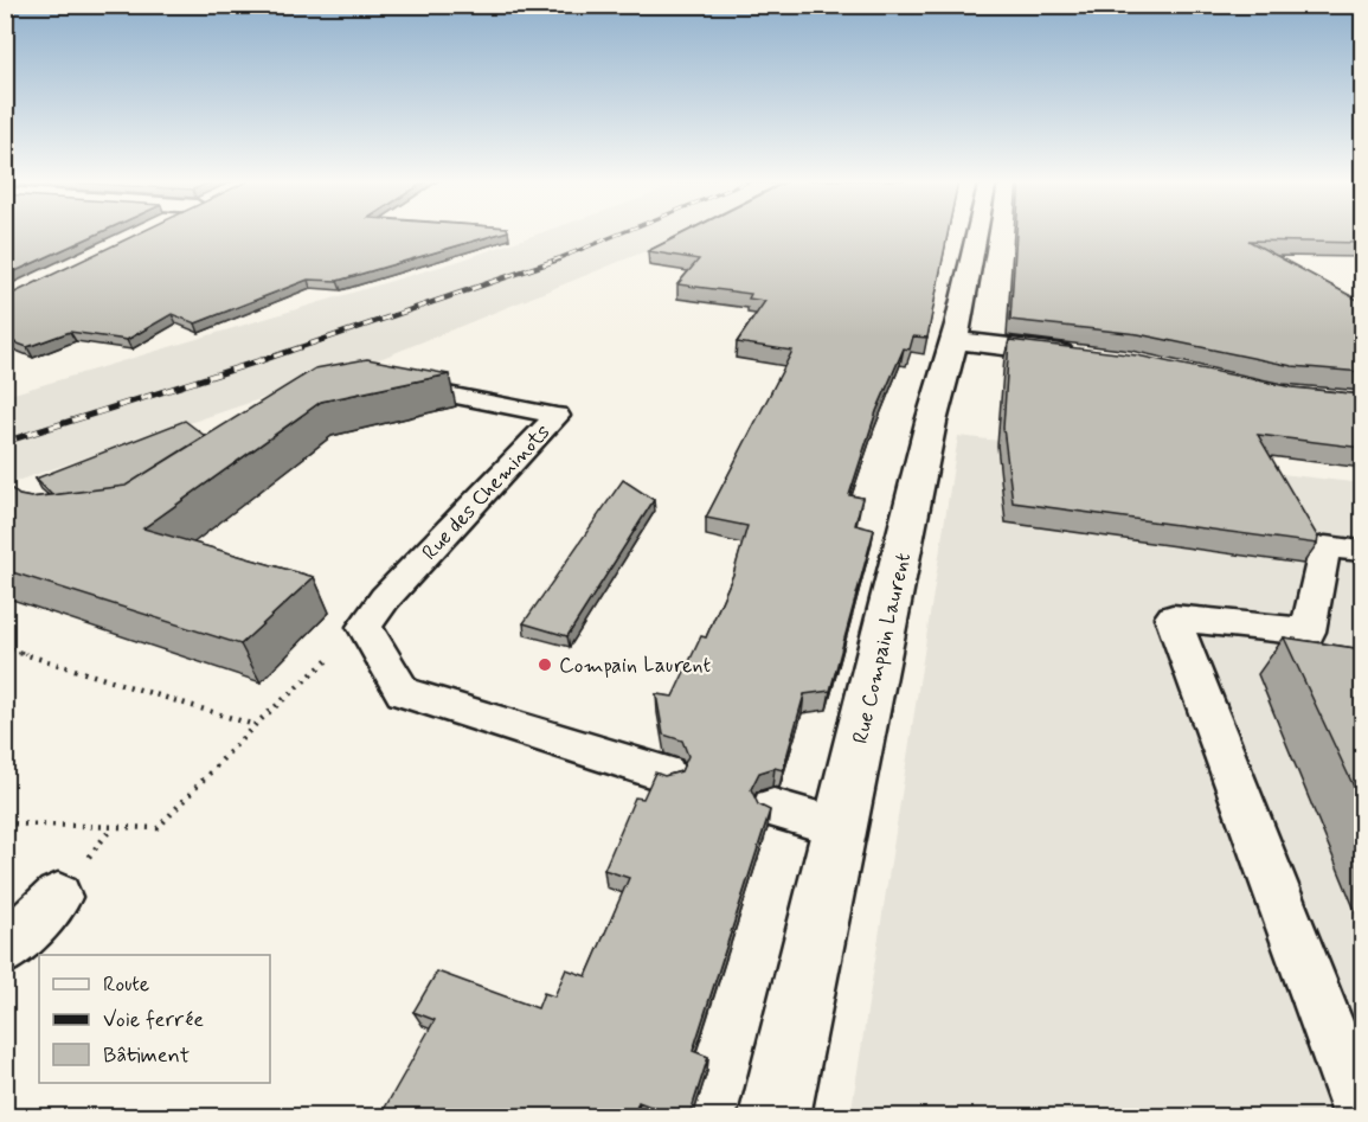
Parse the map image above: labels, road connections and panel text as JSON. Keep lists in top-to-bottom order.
{
  "streets": {
    "street": ["Rue Compain Laurent"],
    "lane": ["Rue des Cheminots"]
  },
  "places": ["Compain Laurent"],
  "legend": ["Route", "Voie ferrée", "Bâtiment"]
}
